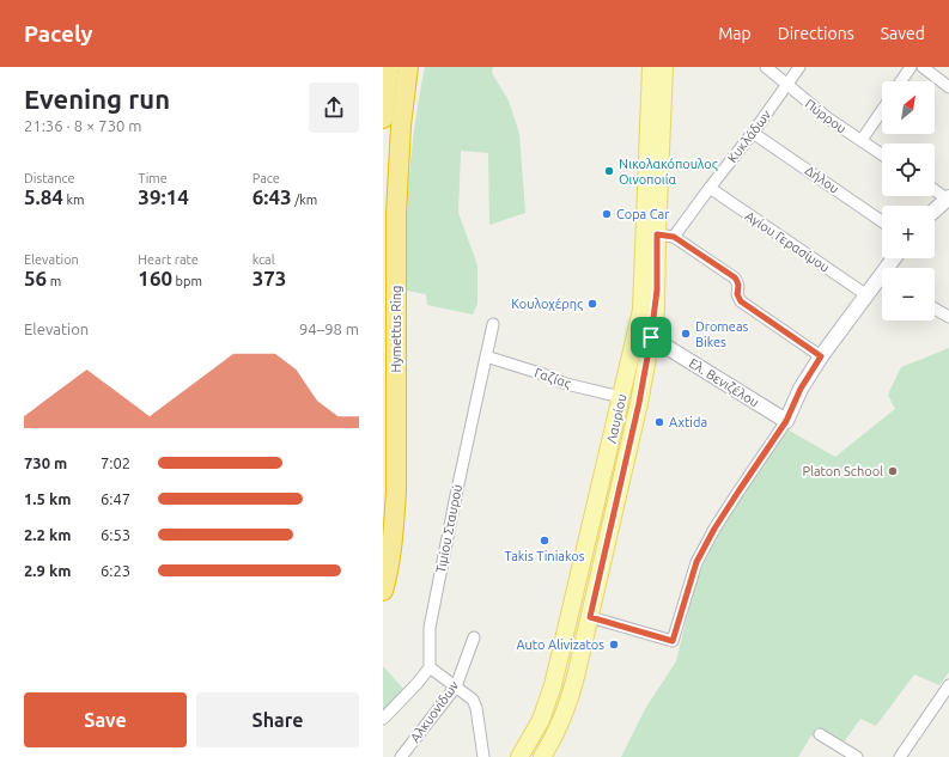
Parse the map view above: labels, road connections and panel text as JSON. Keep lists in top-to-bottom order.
{
  "streets": {
    "highway": ["Hymettus Ring"],
    "main road": ["Λαυρίου"],
    "street": [
      "Πύρρου",
      "Κυκλάδων",
      "Δήλου",
      "Αγίου Γερασίμου",
      "Γαζίας",
      "Ελ. Βενιζέλου",
      "Τιμίου Σταυρού",
      "Αλκυονίδων"
    ]
  },
  "crossings": [
    ["Πύρρου", "Κυκλάδων"],
    ["Κυκλάδων", "Δήλου"],
    ["Κυκλάδων", "Αγίου Γερασίμου"],
    ["Γαζίας", "Λαυρίου"],
    ["Γαζίας", "Τιμίου Σταυρού"],
    ["Ελ. Βενιζέλου", "Λαυρίου"]
  ],
  "places": [
    "Νικολακόπουλος Οινοποιία",
    "Copa Car",
    "Κουλοχέρης",
    "Dromeas Bikes",
    "Axtida",
    "Platon School",
    "Takis Tiniakos",
    "Auto Alivizatos"
  ],
  "north": "top right",
  "page": {
    "header": "Pacely",
    "nav": ["Map", "Directions", "Saved"],
    "heading": ["Evening run", "21:36 · 8 × 730 m"],
    "map_buttons": ["+", "−"],
    "stats": [
      ["Distance", "5.84 km"],
      ["Time", "39:14"],
      ["Pace", "6:43 /km"],
      ["Elevation", "56 m"],
      ["Heart rate", "160 bpm"],
      ["kcal", "373"]
    ],
    "chart": ["Elevation", "94–98 m"],
    "list": [
      {
        "name": "730 m",
        "note": "7:02"
      },
      {
        "name": "1.5 km",
        "note": "6:47"
      },
      {
        "name": "2.2 km",
        "note": "6:53"
      },
      {
        "name": "2.9 km",
        "note": "6:23"
      }
    ],
    "buttons": ["Save", "Share"]
  }
}
